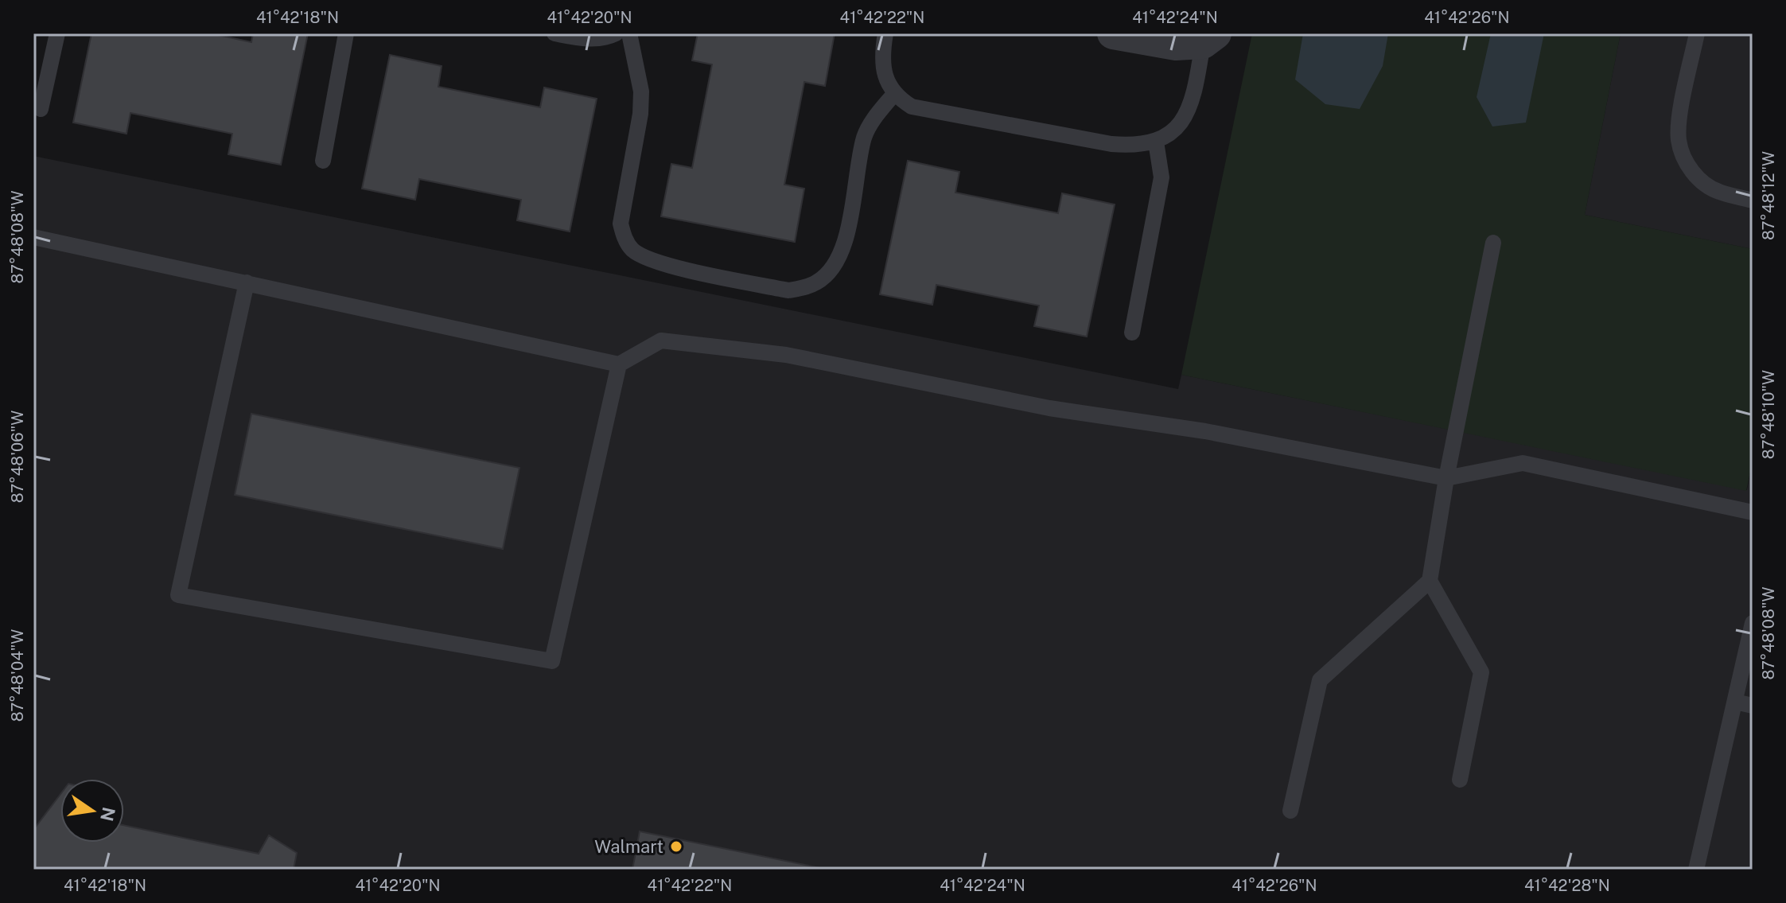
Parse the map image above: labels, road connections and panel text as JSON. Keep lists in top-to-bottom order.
{
  "places": ["Walmart"],
  "north": "right",
  "coordinates": [
    "41°42'18\"N",
    "41°42'20\"N",
    "41°42'22\"N",
    "41°42'24\"N",
    "41°42'26\"N",
    "87°48'12\"W",
    "87°48'08\"W",
    "87°48'10\"W",
    "87°48'06\"W",
    "87°48'04\"W",
    "41°42'28\"N"
  ]
}
